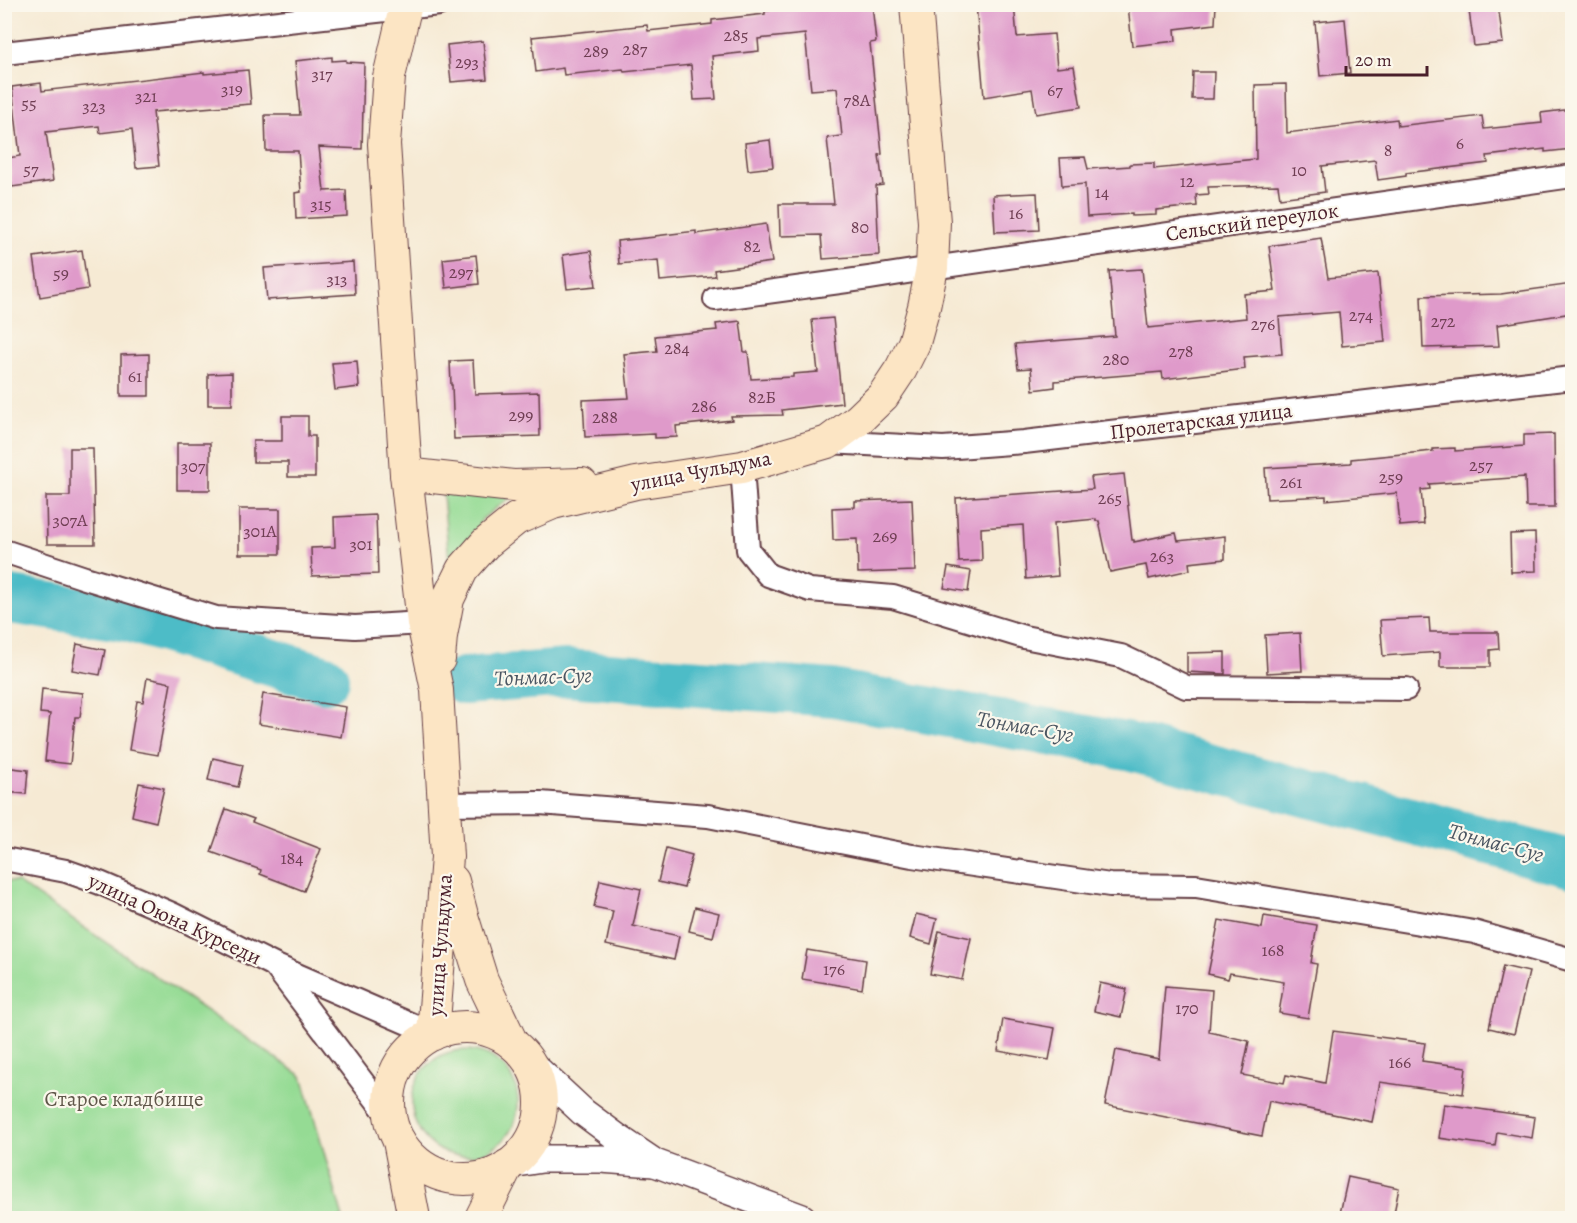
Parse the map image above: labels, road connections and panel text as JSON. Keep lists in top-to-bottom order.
{
  "streets": {
    "main road": ["улица Чульдума"],
    "street": ["Сельский переулок", "Пролетарская улица", "улица Оюна Курседи"]
  },
  "crossings": [
    ["Сельский переулок", "улица Чульдума"],
    ["Пролетарская улица", "улица Чульдума"],
    ["улица Чульдума", "улица Оюна Курседи"]
  ],
  "water": ["Тонмас-Суг"],
  "parks": ["Старое кладбище"],
  "house_numbers": [
    "285",
    "287",
    "289",
    "293",
    "317",
    "319",
    "67",
    "321",
    "78А",
    "55",
    "323",
    "6",
    "8",
    "57",
    "10",
    "12",
    "14",
    "315",
    "16",
    "80",
    "82",
    "297",
    "59",
    "313",
    "274",
    "272",
    "276",
    "284",
    "278",
    "280",
    "61",
    "82Б",
    "286",
    "299",
    "288",
    "257",
    "307",
    "259",
    "261",
    "265",
    "307А",
    "301А",
    "269",
    "301",
    "263",
    "184",
    "168",
    "176",
    "170",
    "166"
  ],
  "scale_bar": "20 m"
}
